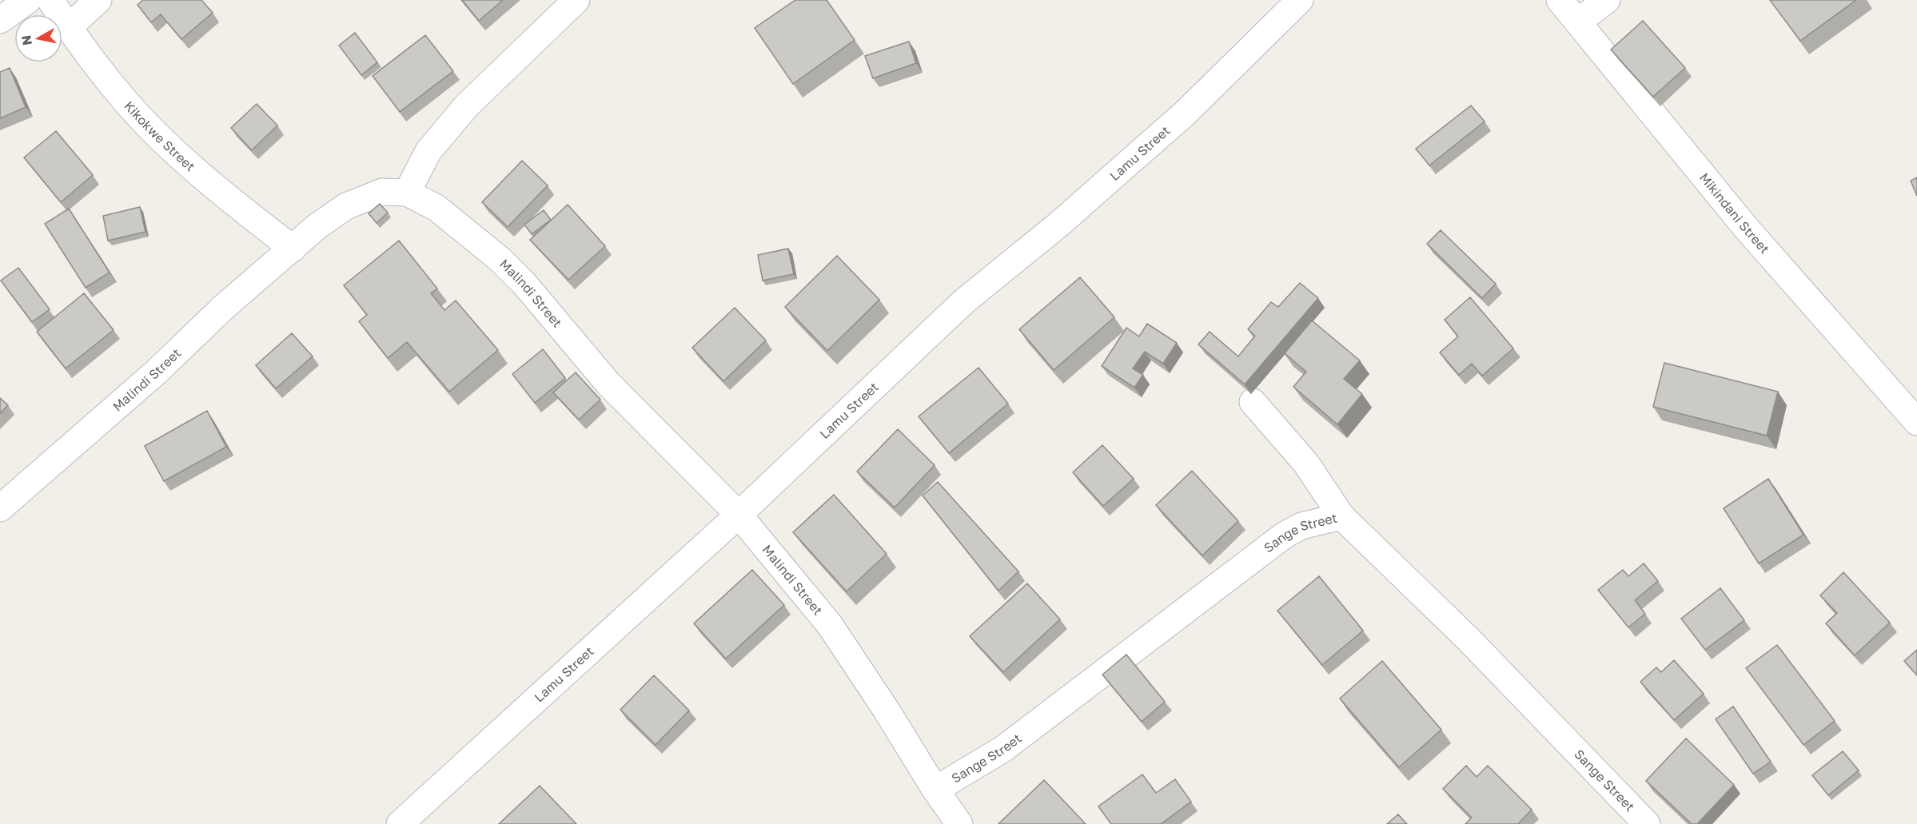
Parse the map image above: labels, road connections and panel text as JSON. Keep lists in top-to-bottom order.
{
  "streets": {
    "street": [
      "Kikokwe Street",
      "Lamu Street",
      "Mikindani Street",
      "Malindi Street",
      "Sange Street"
    ]
  },
  "crossings": [
    ["Kikokwe Street", "Malindi Street"],
    ["Lamu Street", "Malindi Street"],
    ["Malindi Street", "Sange Street"]
  ],
  "north": "left"
}
